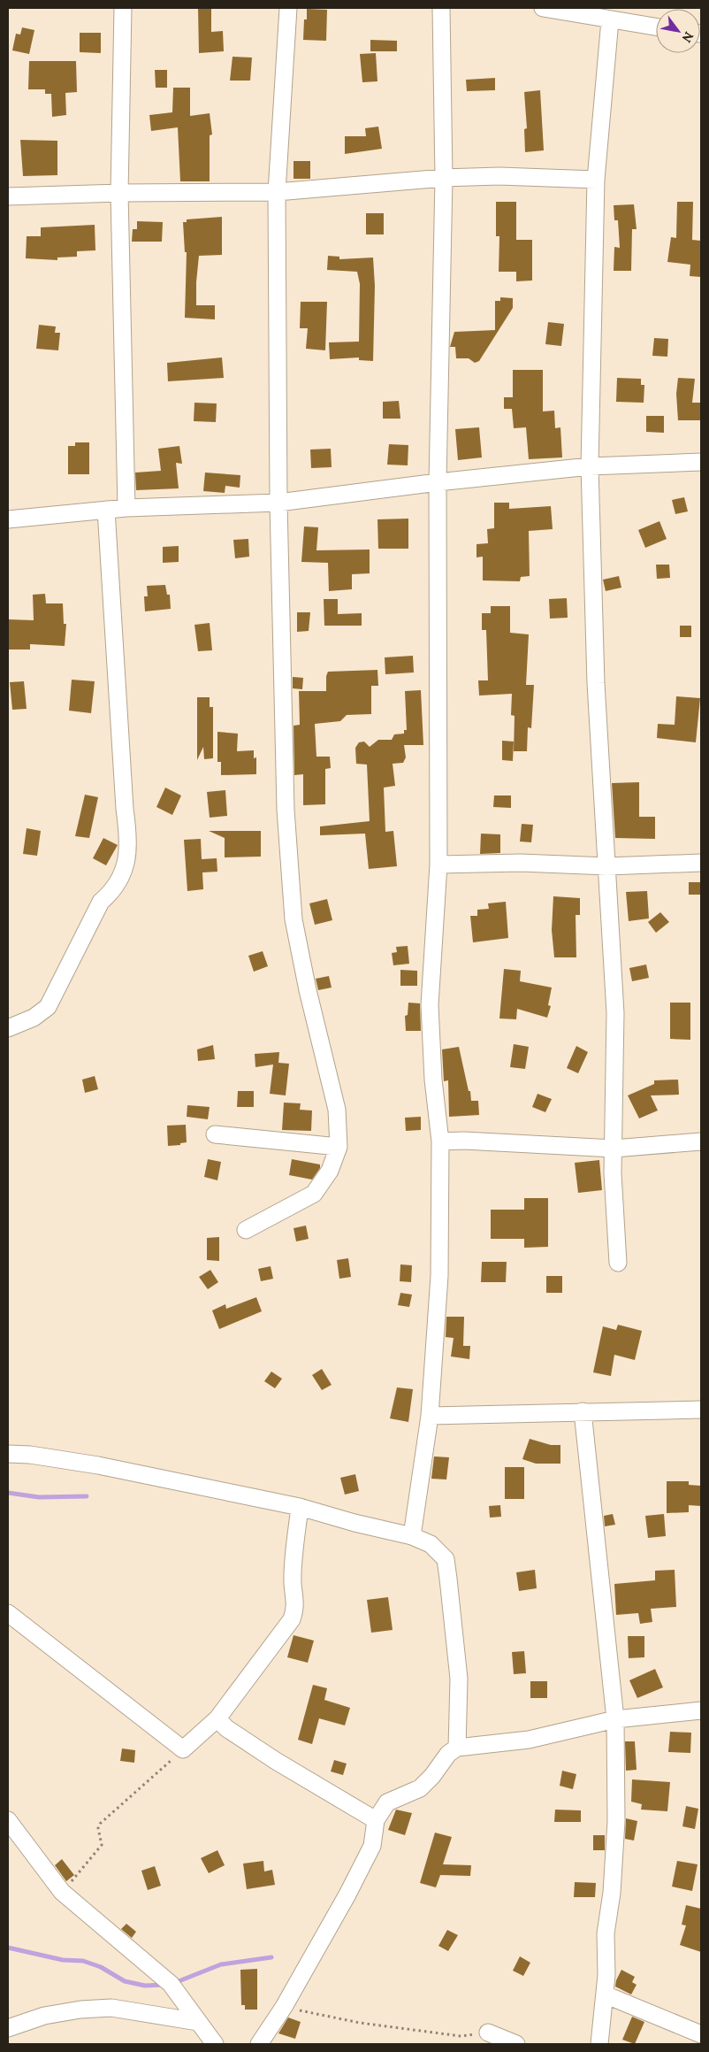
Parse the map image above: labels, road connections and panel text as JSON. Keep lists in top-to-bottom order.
{
  "north": "bottom right"
}
